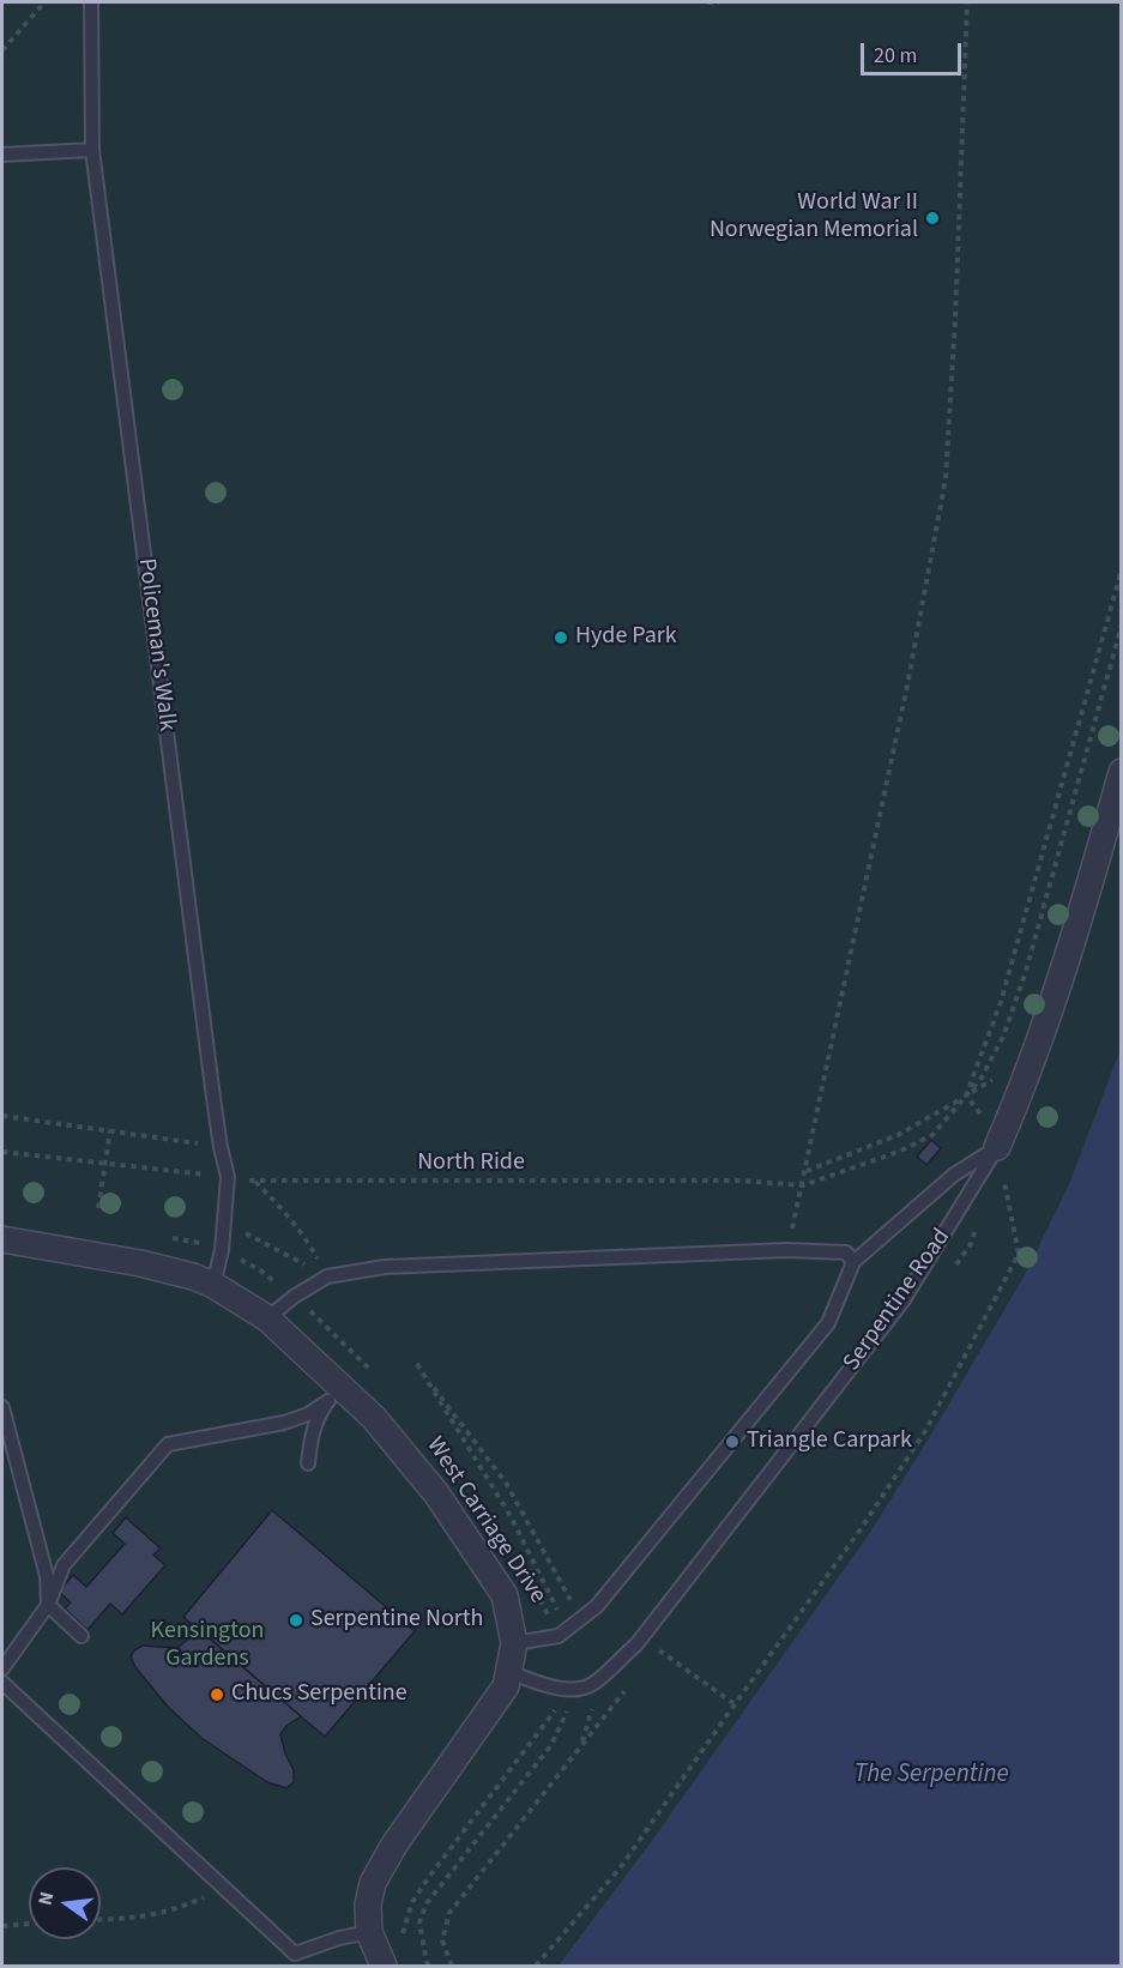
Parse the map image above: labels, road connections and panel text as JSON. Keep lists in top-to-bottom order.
{
  "streets": {
    "street": ["Serpentine Road", "West Carriage Drive"],
    "lane": ["Policeman's Walk"],
    "path": ["North Ride"]
  },
  "crossings": [
    ["Policeman's Walk", "North Ride"],
    ["Policeman's Walk", "West Carriage Drive"]
  ],
  "water": ["The Serpentine"],
  "parks": ["Kensington Gardens"],
  "places": [
    "World War II Norwegian Memorial",
    "Hyde Park",
    "Triangle Carpark",
    "Serpentine North",
    "Chucs Serpentine"
  ],
  "scale_bar": "20 m",
  "north": "left"
}
